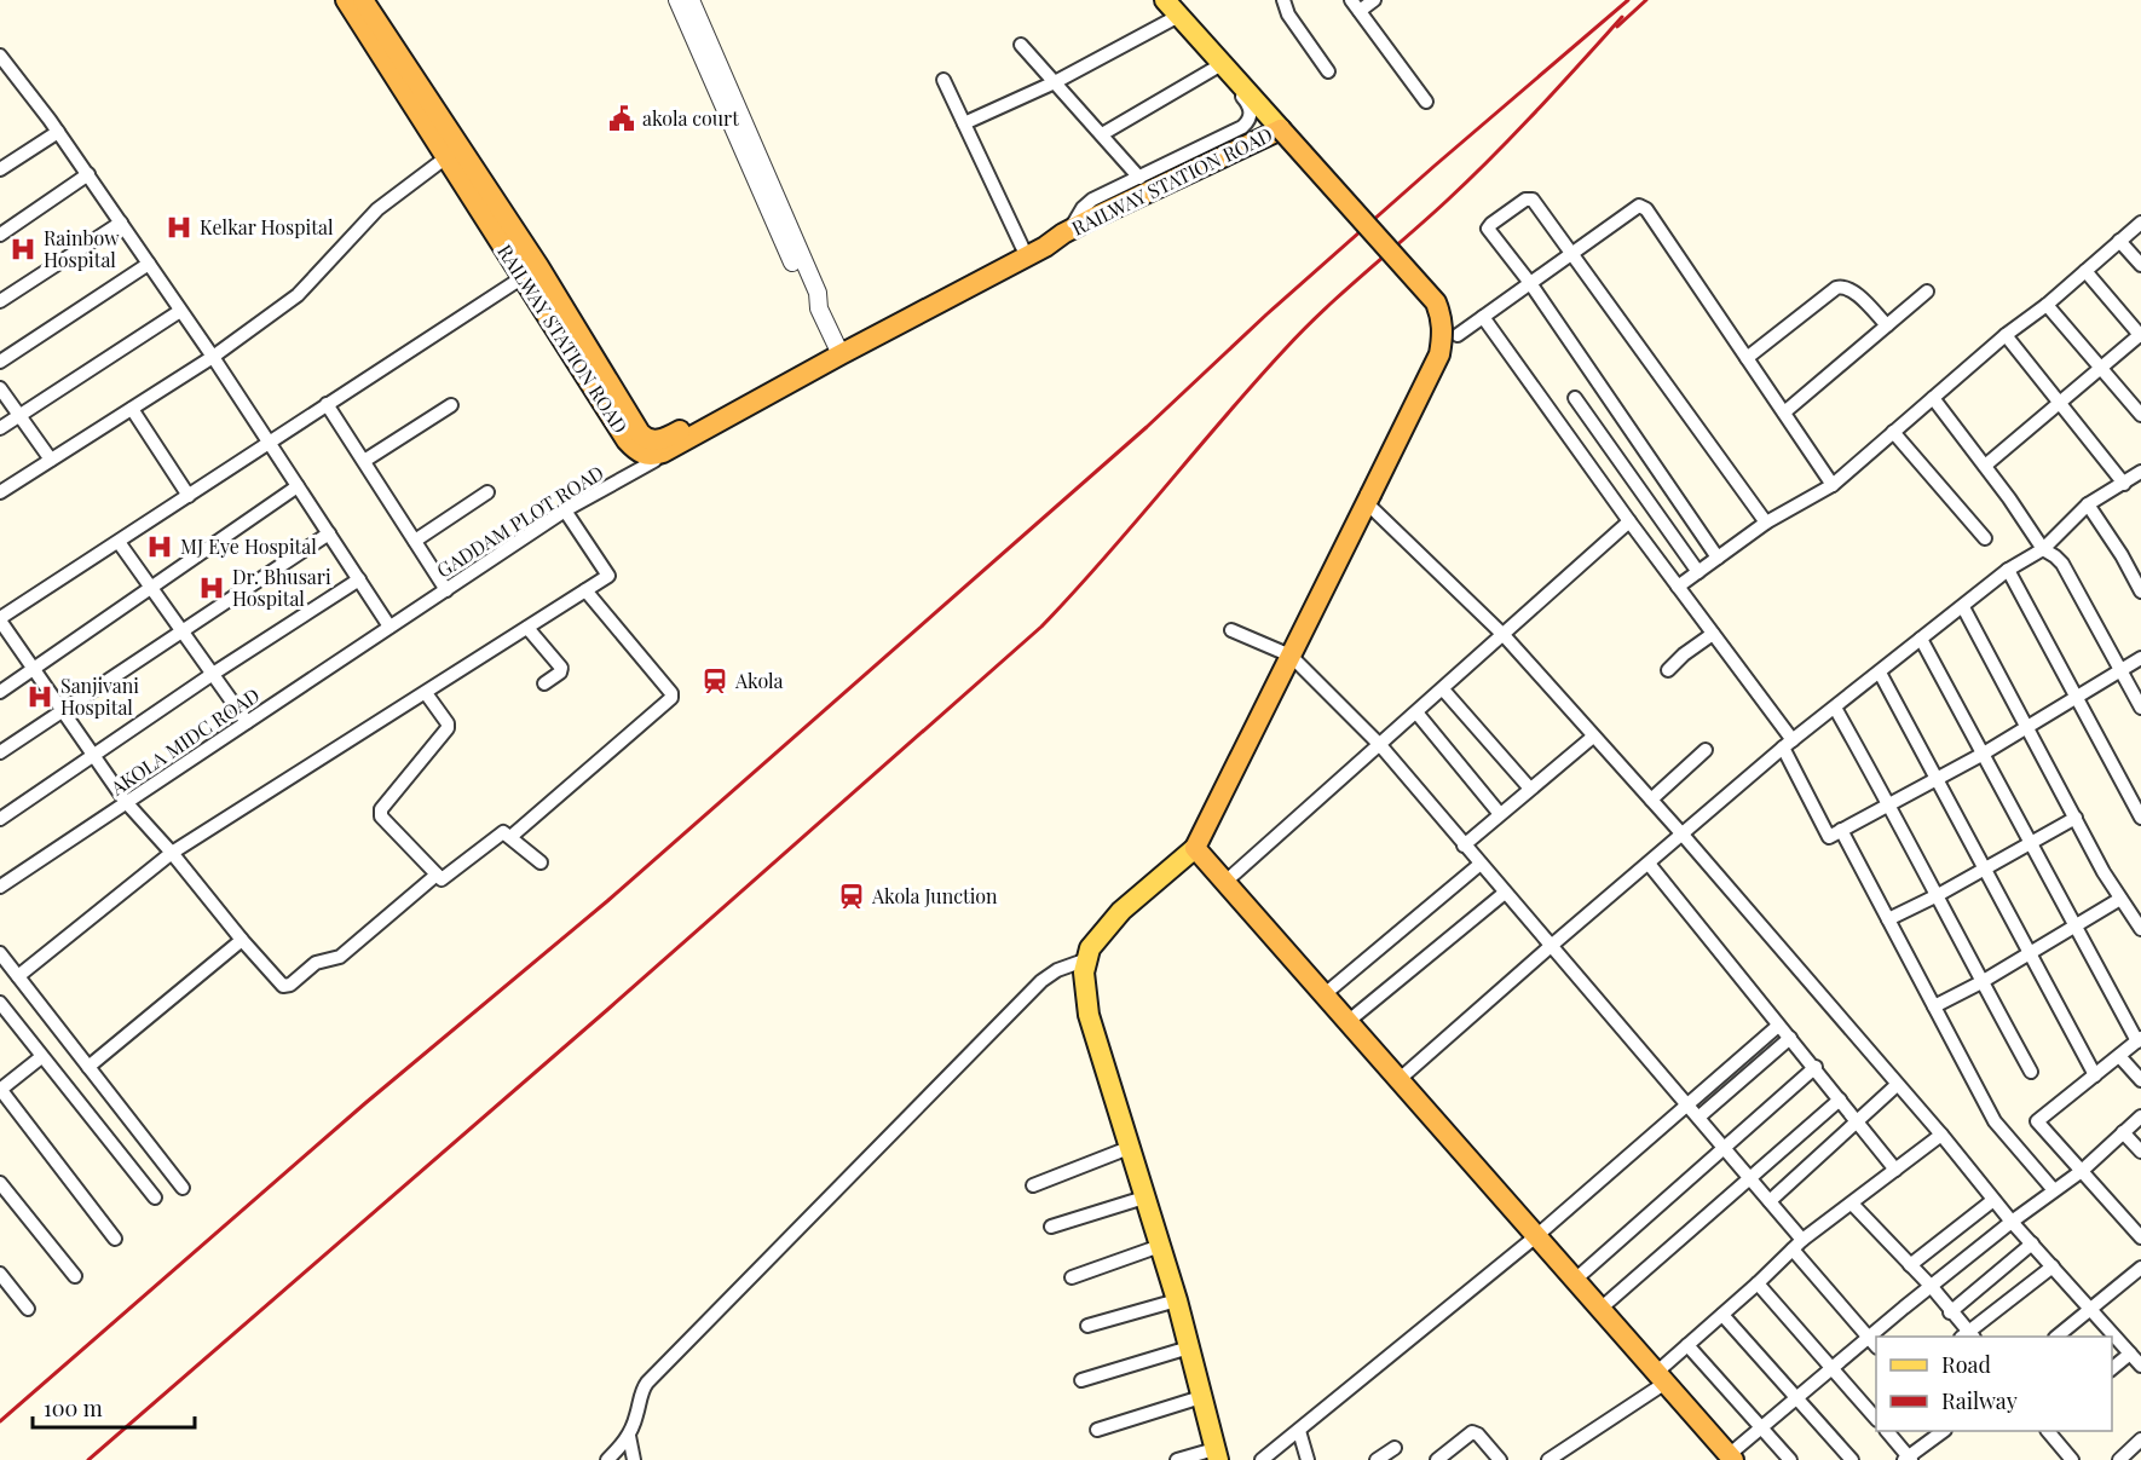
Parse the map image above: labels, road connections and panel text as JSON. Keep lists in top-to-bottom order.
{
  "streets": {
    "highway": ["RAILWAY STATION ROAD"],
    "street": ["GADDAM PLOT ROAD", "AKOLA MIDC ROAD"]
  },
  "crossings": [
    ["RAILWAY STATION ROAD", "GADDAM PLOT ROAD"],
    ["GADDAM PLOT ROAD", "AKOLA MIDC ROAD"]
  ],
  "places": {
    "public building": ["akola court"],
    "hospital": [
      "Kelkar Hospital",
      "Rainbow Hospital",
      "MJ Eye Hospital",
      "Dr. Bhusari Hospital",
      "Sanjivani Hospital"
    ],
    "station": ["Akola", "Akola Junction"]
  },
  "legend": ["Road", "Railway"],
  "scale_bar": "100 m"
}
